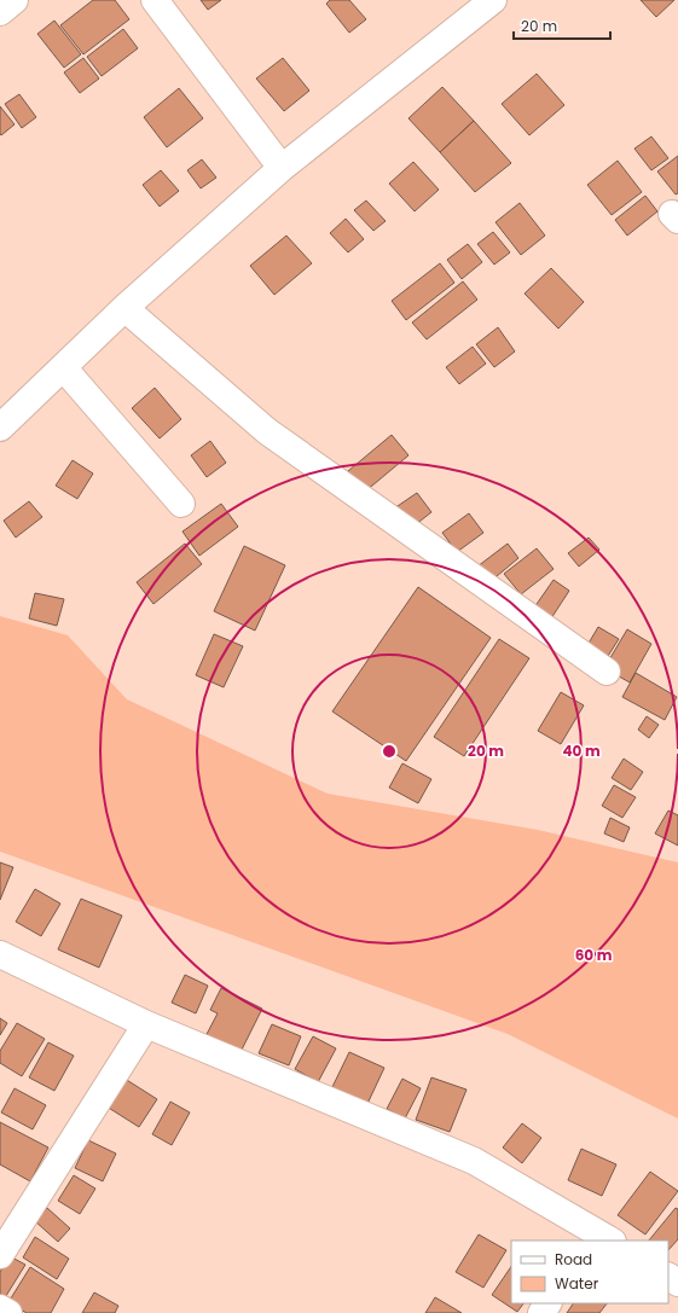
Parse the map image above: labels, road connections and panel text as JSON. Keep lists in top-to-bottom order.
{
  "legend": ["Road", "Water"],
  "scale_bar": "20 m",
  "rings": ["20 m", "40 m", "60 m"]
}
